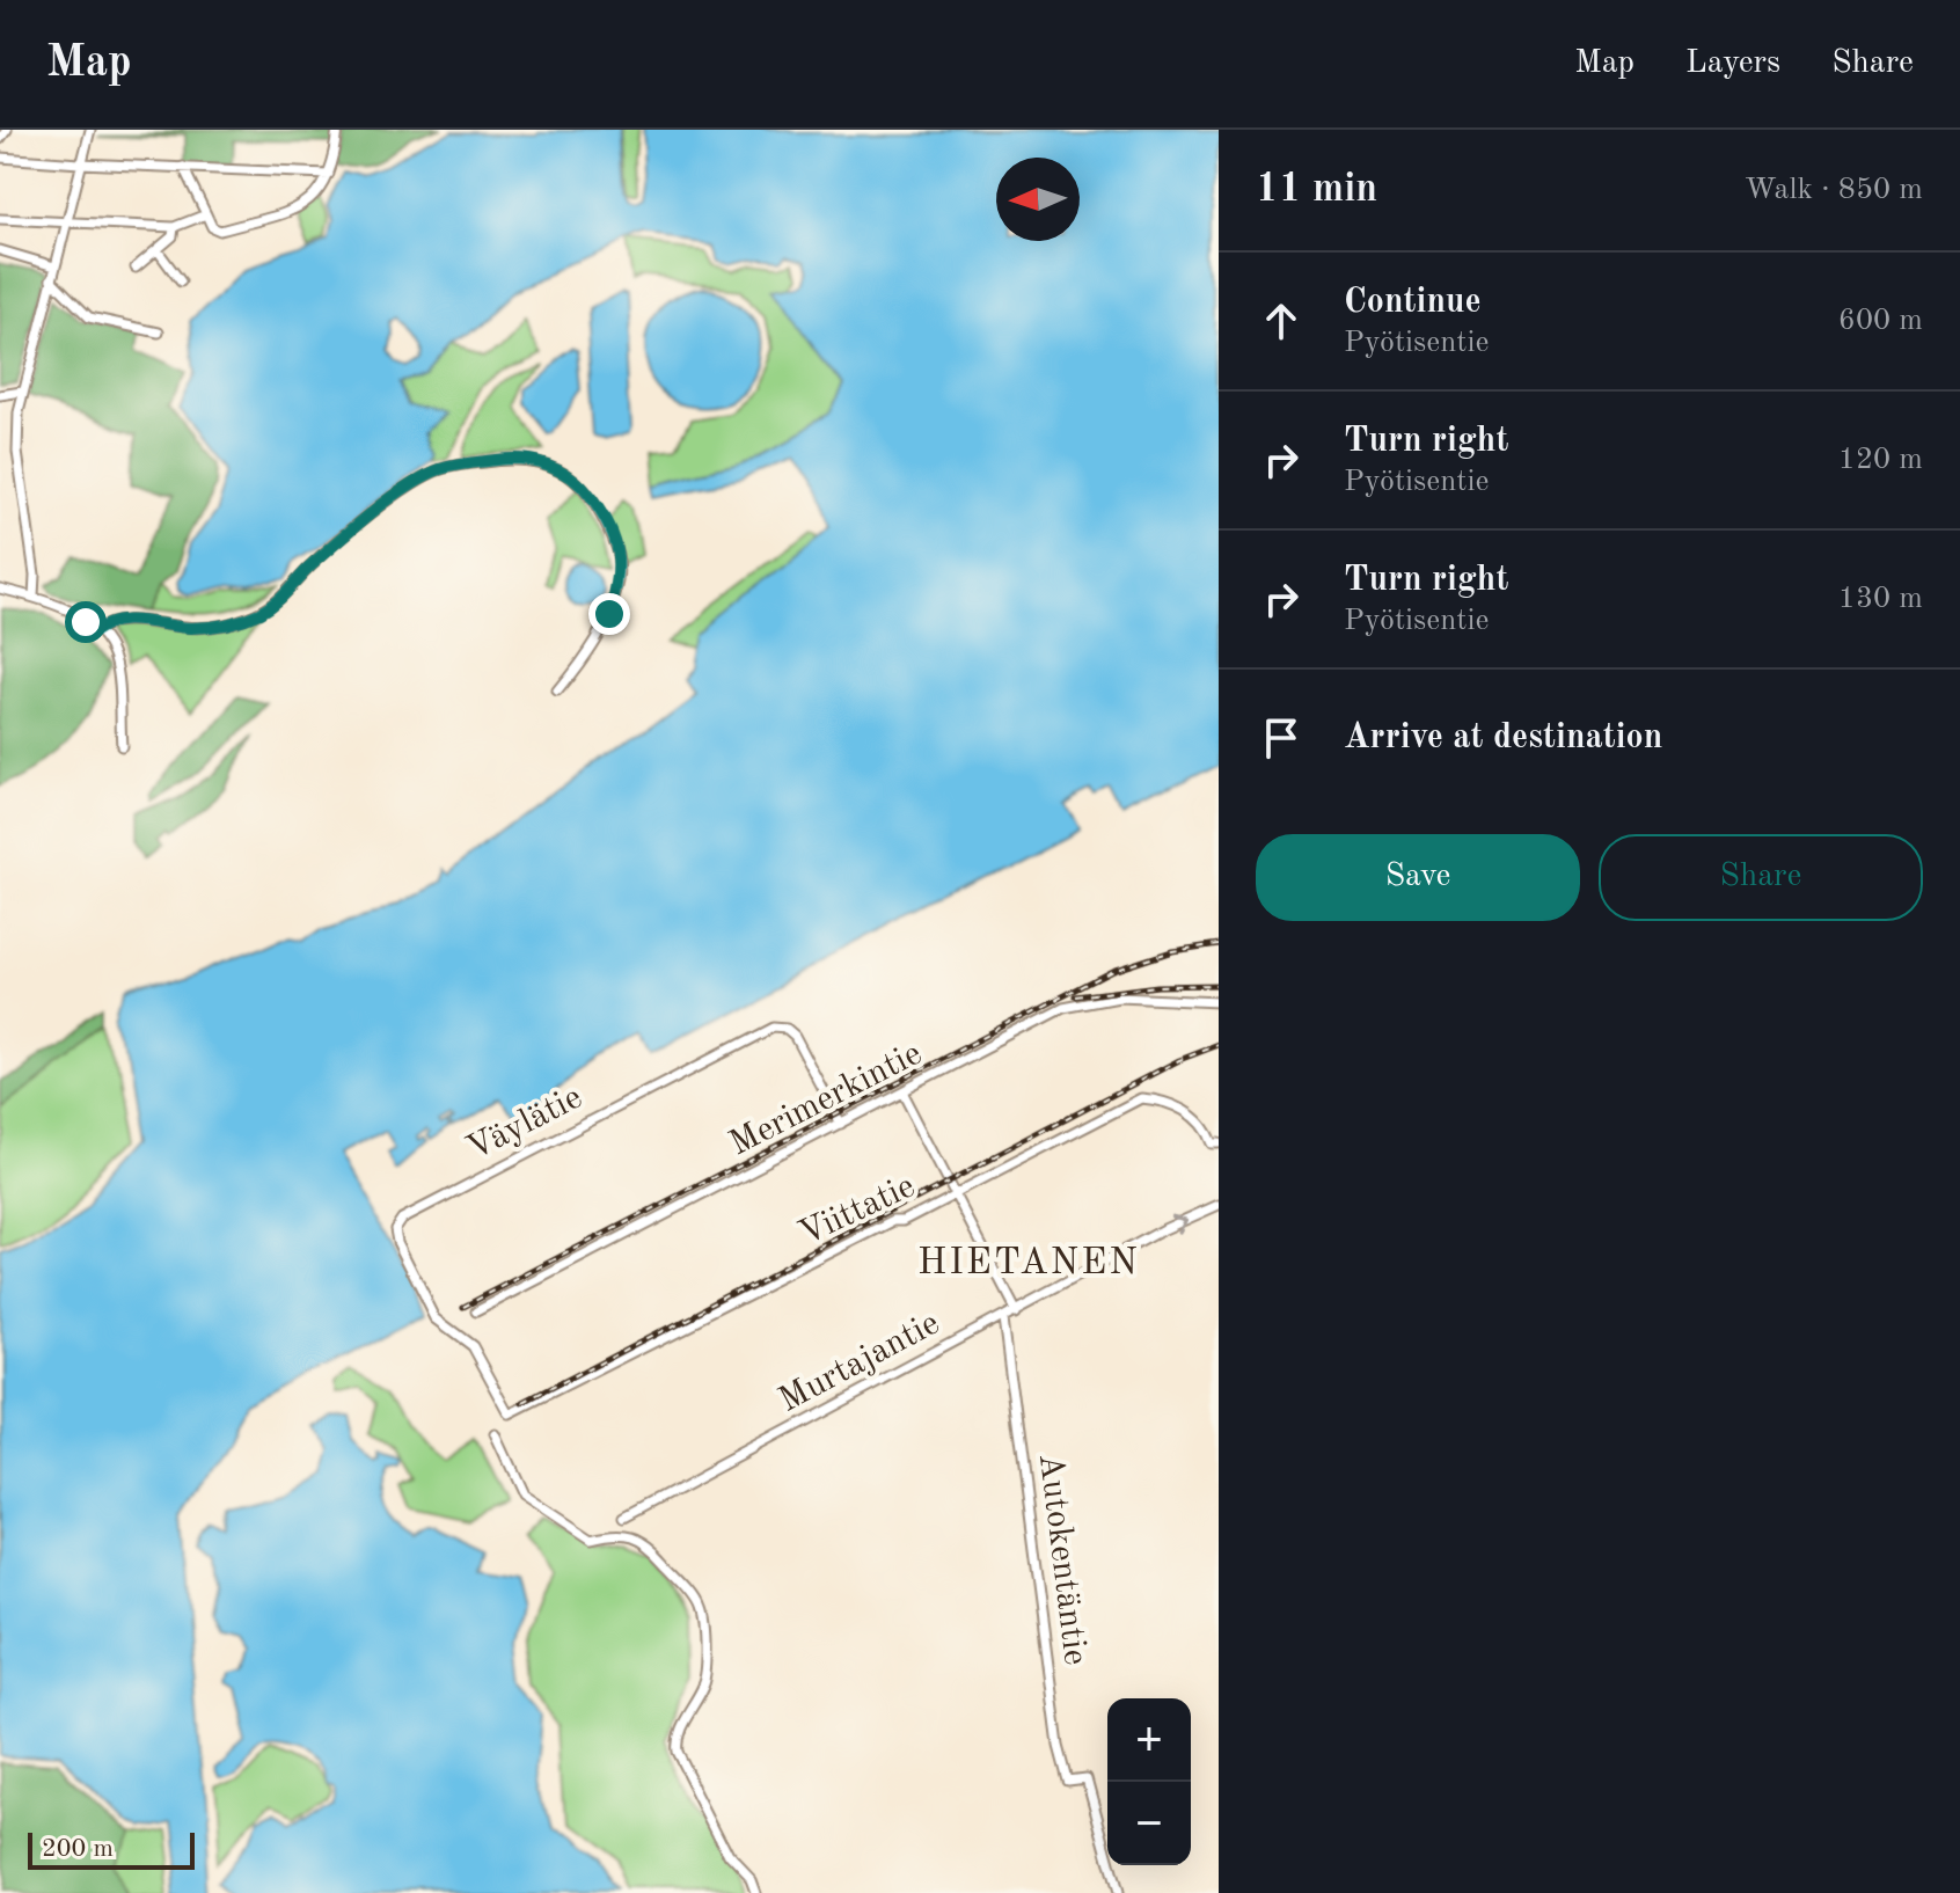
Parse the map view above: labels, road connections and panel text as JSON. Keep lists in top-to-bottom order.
{
  "streets": {
    "street": [
      "Merimerkintie",
      "Väylätie",
      "Viittatie",
      "Murtajantie",
      "Autokentäntie"
    ]
  },
  "crossings": [
    ["Merimerkintie", "Väylätie"],
    ["Väylätie", "Viittatie"],
    ["Murtajantie", "Autokentäntie"]
  ],
  "districts": ["HIETANEN"],
  "scale_bar": "200 m",
  "north": "left",
  "page": {
    "header": "Map",
    "nav": ["Map", "Layers", "Share"],
    "heading": ["11 min", "Walk · 850 m"],
    "list": [
      ["Continue", "Pyötisentie", "600 m"],
      ["Turn right", "Pyötisentie", "120 m"],
      ["Turn right", "Pyötisentie", "130 m"],
      "Arrive at destination"
    ],
    "buttons": ["Save", "Share"],
    "map_buttons": ["+", "−"],
    "scale": "200 m"
  }
}
